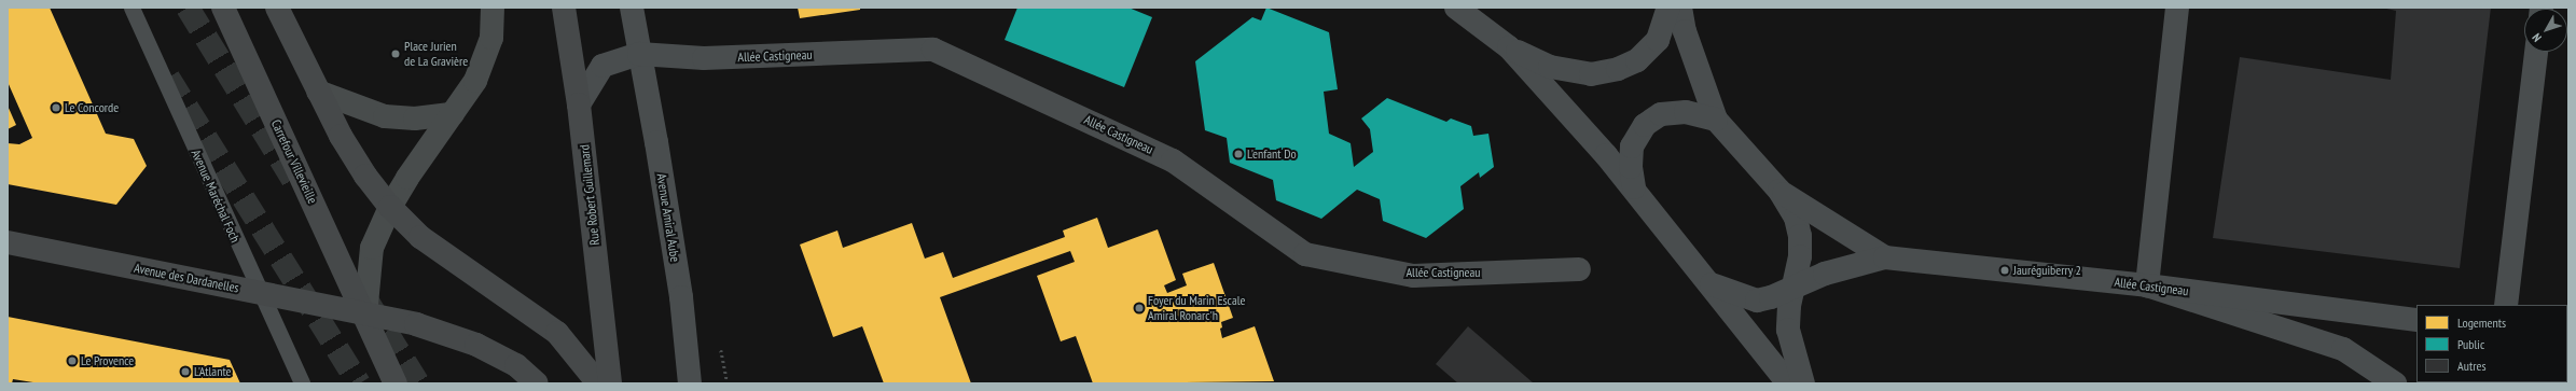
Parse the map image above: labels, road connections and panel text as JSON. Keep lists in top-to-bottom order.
{
  "streets": {
    "main road": ["Carrefour Villevieille", "Rue Robert Guillemard", "Avenue des Dardanelles"],
    "street": ["Allée Castigneau", "Avenue Amiral Aube"],
    "lane": ["Avenue Maréchal Foch"]
  },
  "crossings": [
    ["Allée Castigneau", "Rue Robert Guillemard"],
    ["Allée Castigneau", "Avenue Amiral Aube"],
    ["Carrefour Villevieille", "Avenue des Dardanelles"],
    ["Avenue Maréchal Foch", "Avenue des Dardanelles"]
  ],
  "places": [
    "Place Jurien de La Gravière",
    "Le Concorde",
    "L'enfant Do",
    "Jauréguiberry 2",
    "Foyer du Marin Escale Amiral Ronarc'h",
    "Le Provence",
    "L'Atlante"
  ],
  "legend": ["Logements", "Public", "Autres"],
  "north": "bottom left"
}
